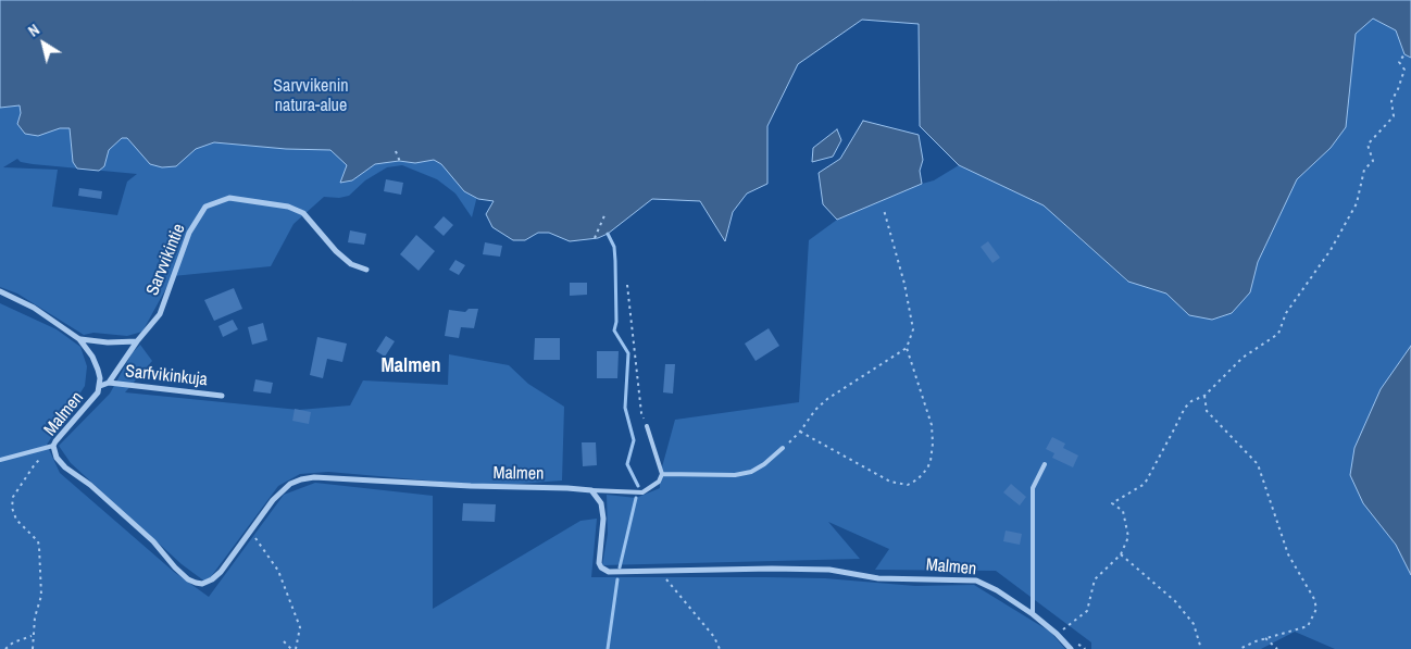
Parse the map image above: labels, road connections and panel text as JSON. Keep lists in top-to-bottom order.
{
  "streets": {
    "street": ["Sarvvikintie", "Sarfvikinkuja", "Malmen"]
  },
  "crossings": [
    ["Sarvvikintie", "Sarfvikinkuja"]
  ],
  "districts": ["Malmen"],
  "parks": ["Sarvvikenin natura-alue"],
  "north": "top left"
}
